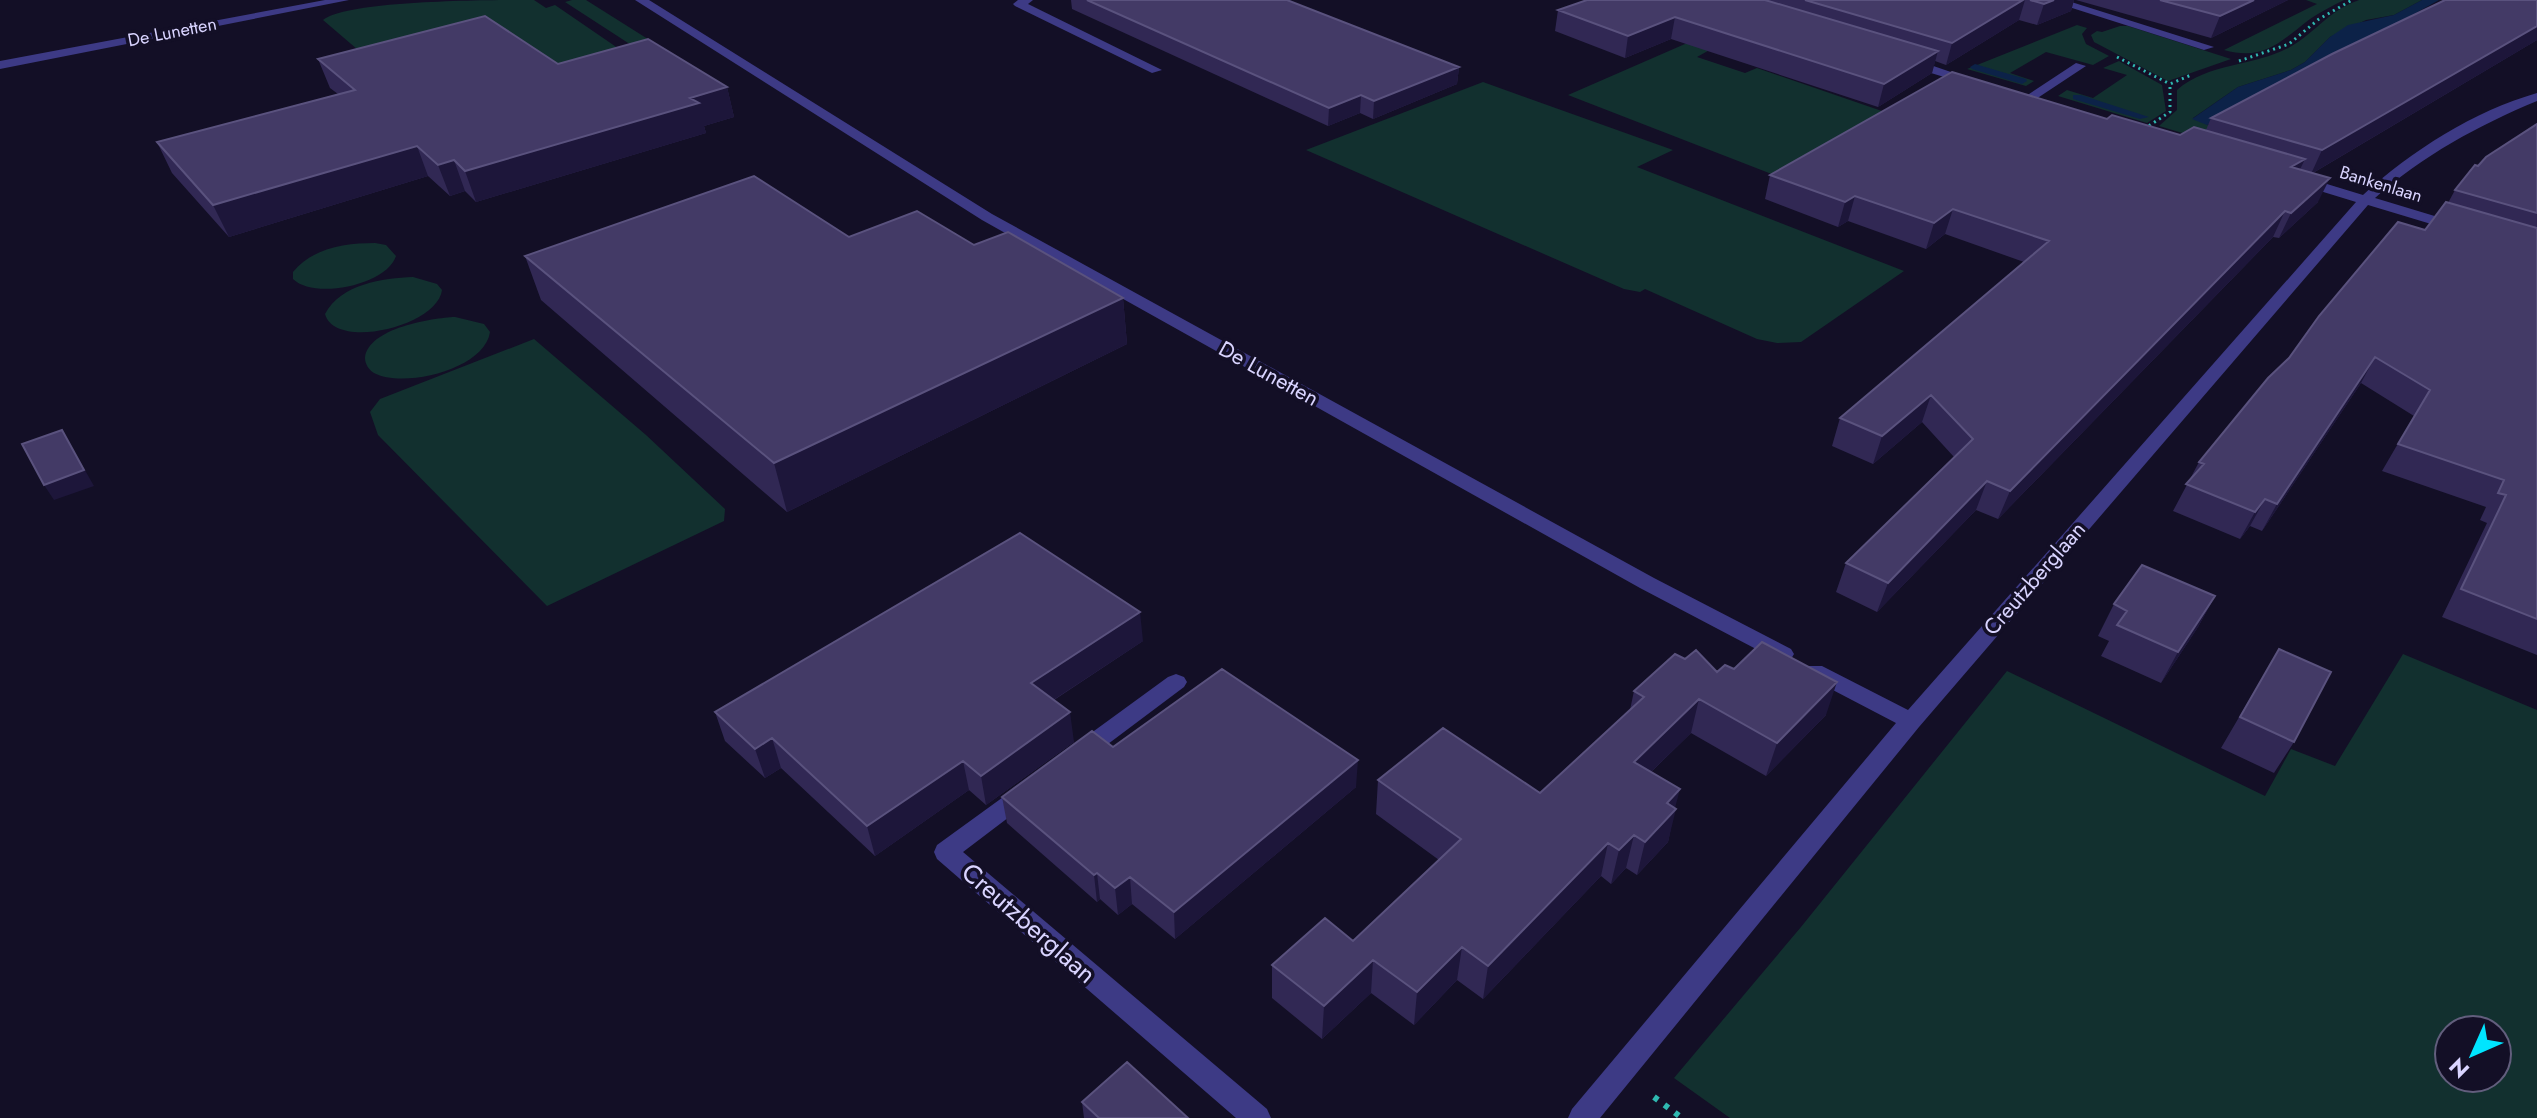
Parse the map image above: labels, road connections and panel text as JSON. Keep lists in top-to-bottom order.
{
  "streets": {
    "street": ["De Lunetten", "Bankenlaan", "Creutzberglaan"]
  },
  "crossings": [
    ["De Lunetten", "Creutzberglaan"],
    ["Bankenlaan", "Creutzberglaan"]
  ],
  "north": "bottom left"
}
